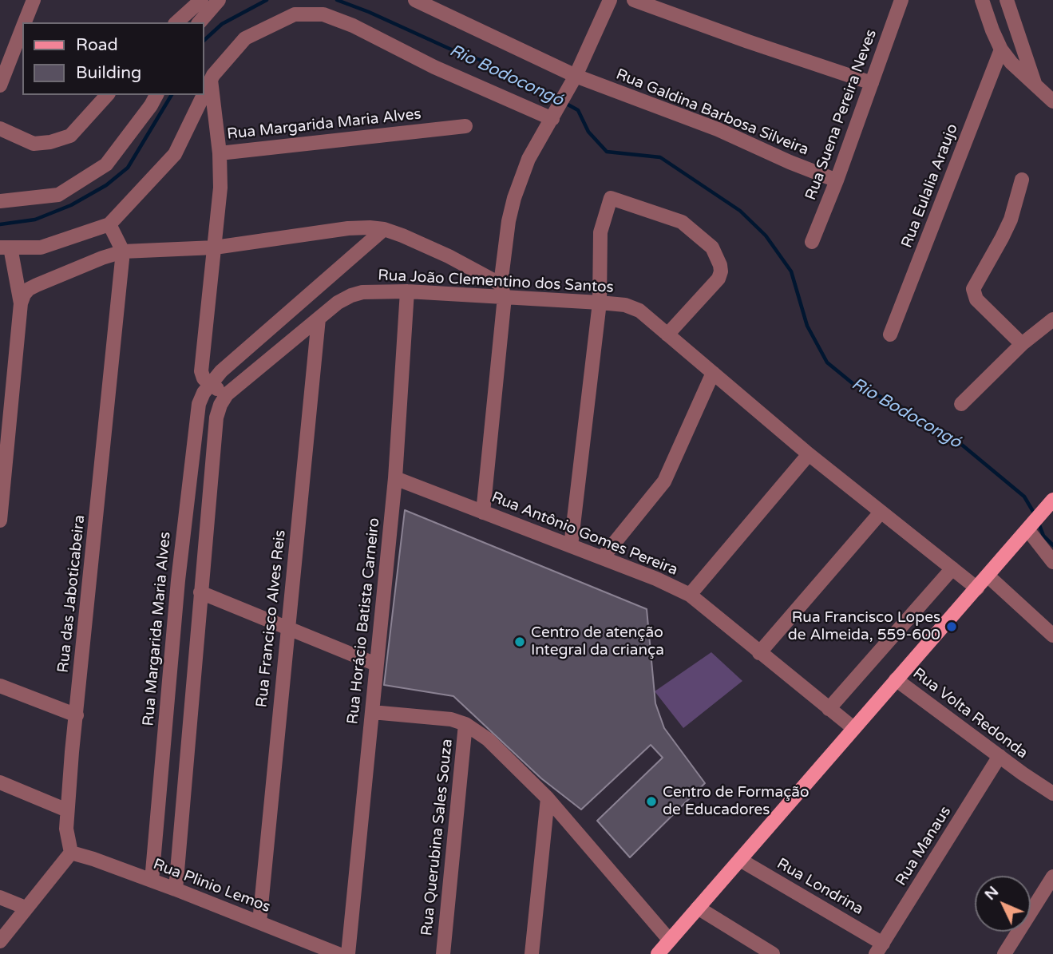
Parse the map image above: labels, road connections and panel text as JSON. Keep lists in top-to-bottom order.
{
  "streets": {
    "street": [
      "Rua Galdina Barbosa Silveira",
      "Rua Suena Pereira Neves",
      "Rua Margarida Maria Alves",
      "Rua Eulalia Araujo",
      "Rua João Clementino dos Santos",
      "Rua Antônio Gomes Pereira",
      "Rua das Jaboticabeira",
      "Rua Francisco Alves Reis",
      "Rua Horácio Batista Carneiro",
      "Rua Volta Redonda",
      "Rua Querubina Sales Souza",
      "Rua Manaus",
      "Rua Plinio Lemos",
      "Rua Londrina"
    ]
  },
  "crossings": [
    ["Rua Galdina Barbosa Silveira", "Rua Suena Pereira Neves"],
    ["Rua Margarida Maria Alves", "Rua Plinio Lemos"],
    ["Rua João Clementino dos Santos", "Rua Francisco Alves Reis"],
    ["Rua João Clementino dos Santos", "Rua Horácio Batista Carneiro"],
    ["Rua Antônio Gomes Pereira", "Rua Horácio Batista Carneiro"],
    ["Rua das Jaboticabeira", "Rua Plinio Lemos"],
    ["Rua Francisco Alves Reis", "Rua Plinio Lemos"],
    ["Rua Volta Redonda", "Rua Manaus"],
    ["Rua Manaus", "Rua Londrina"]
  ],
  "water": ["Rio Bodocongó"],
  "places": ["Rua Francisco Lopes de Almeida, 559-600", "Centro de atenção Integral da criança", "Centro de Formação de Educadores"],
  "legend": ["Road", "Building"],
  "north": "top left"
}
